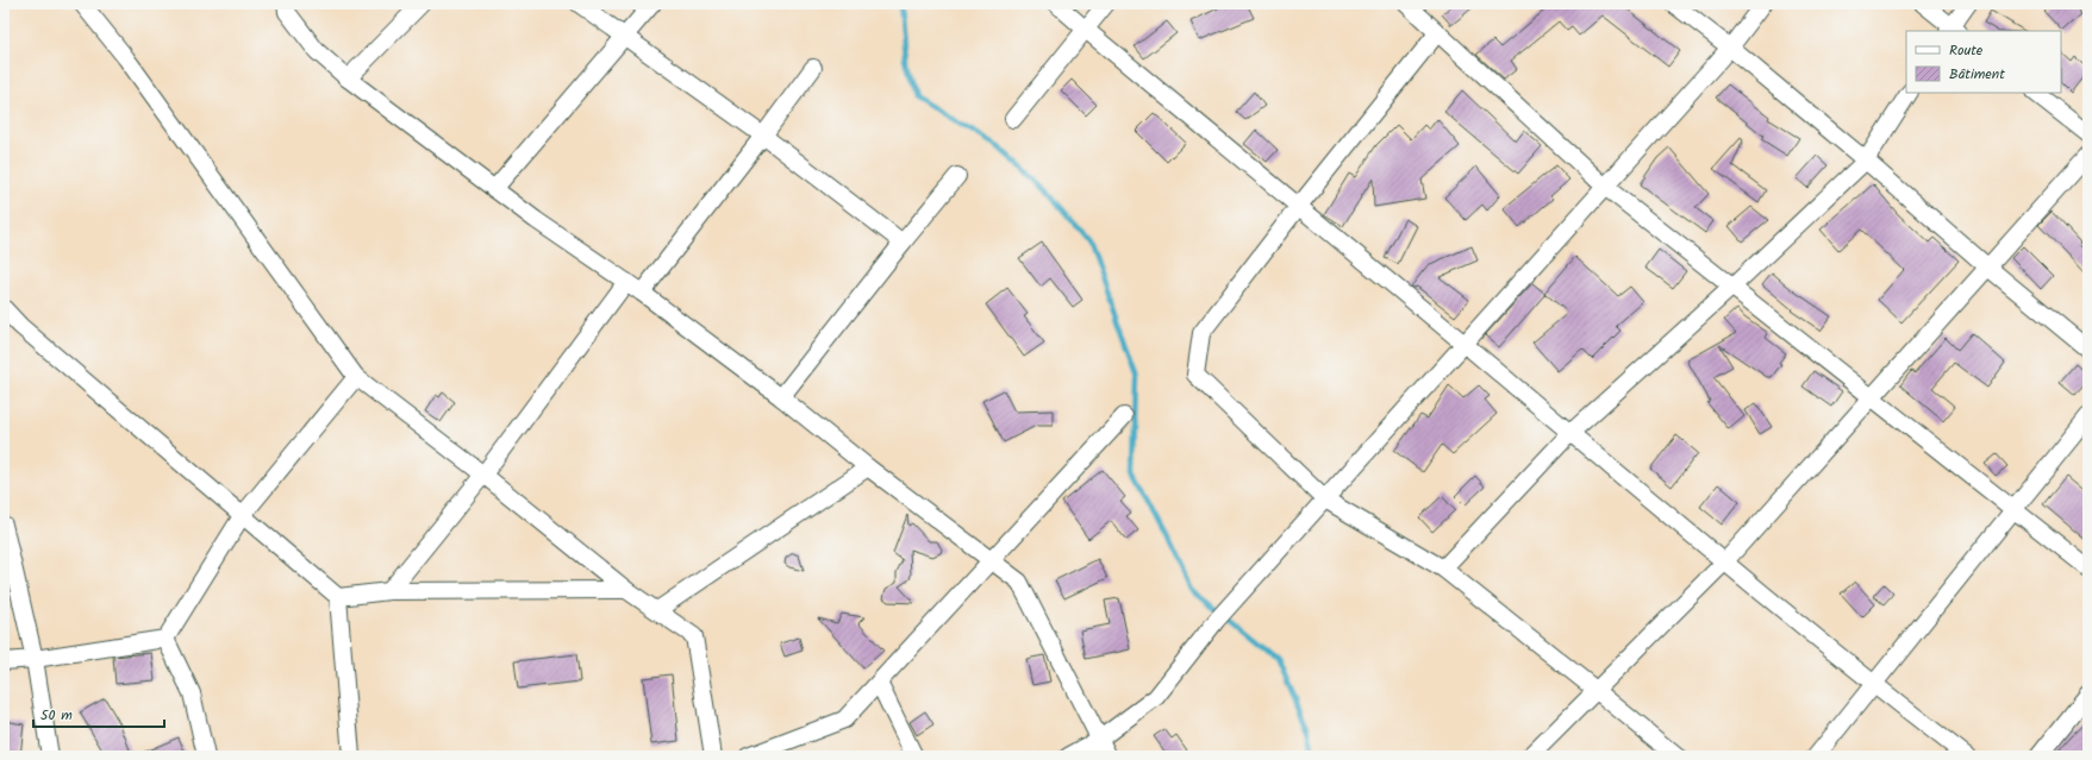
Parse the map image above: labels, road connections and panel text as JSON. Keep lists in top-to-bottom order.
{
  "legend": ["Route", "Bâtiment"],
  "scale_bar": "50 m"
}
